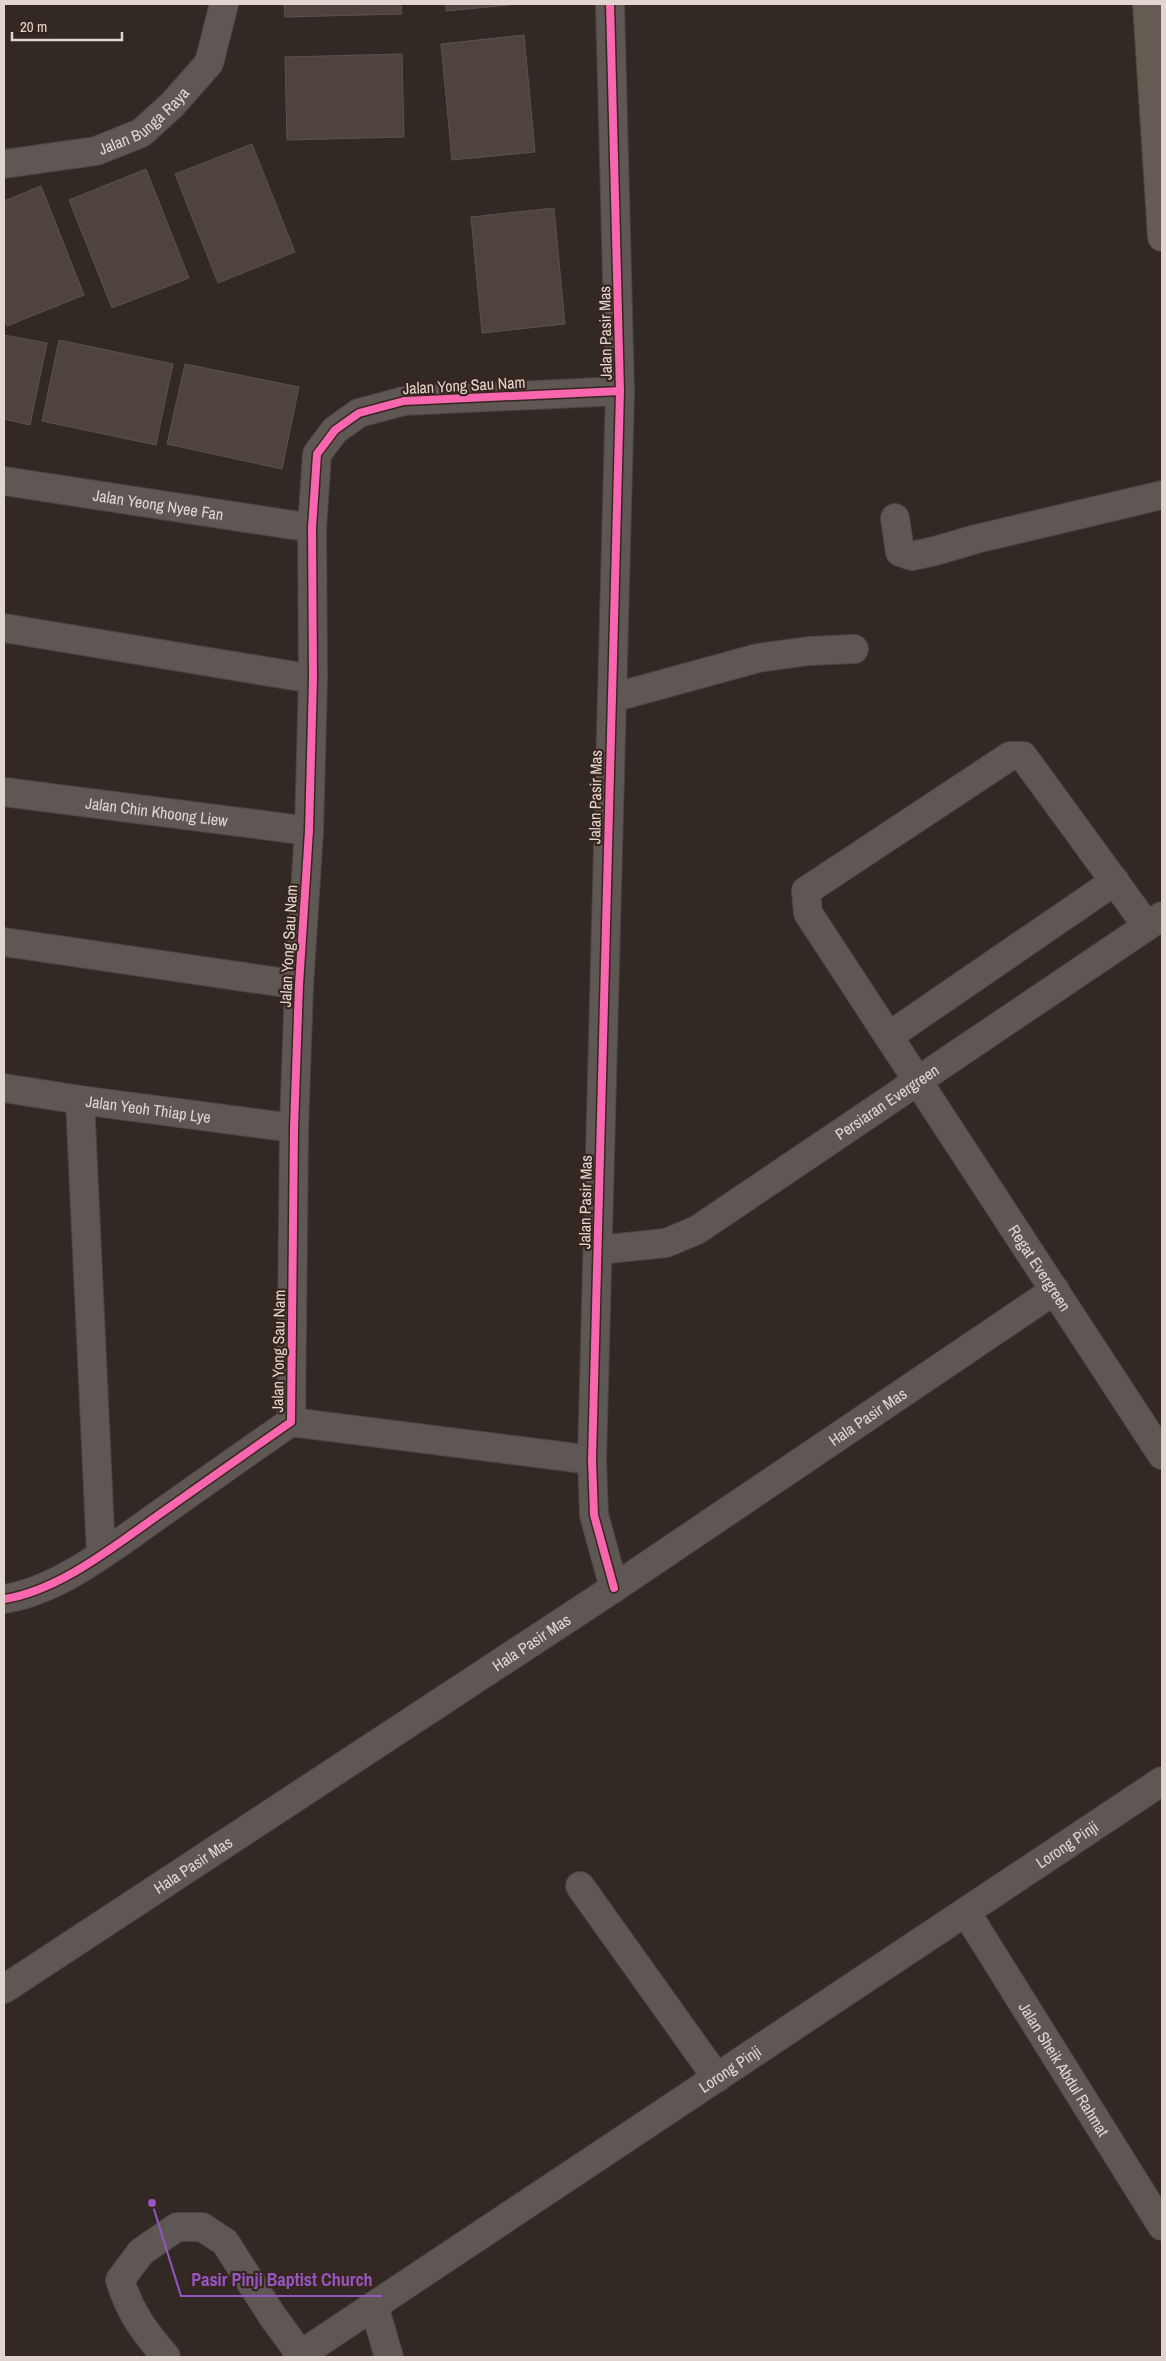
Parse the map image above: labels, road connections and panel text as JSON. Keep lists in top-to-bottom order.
{
  "streets": {
    "street": [
      "Jalan Bunga Raya",
      "Jalan Pasir Mas",
      "Jalan Yong Sau Nam",
      "Jalan Yeong Nyee Fan",
      "Jalan Chin Khoong Liew",
      "Persiaran Evergreen",
      "Jalan Yeoh Thiap Lye",
      "Regat Evergreen",
      "Hala Pasir Mas",
      "Lorong Pinji",
      "Jalan Sheik Abdul Rahmat"
    ]
  },
  "crossings": [
    ["Jalan Pasir Mas", "Jalan Yong Sau Nam"],
    ["Jalan Pasir Mas", "Persiaran Evergreen"],
    ["Jalan Pasir Mas", "Hala Pasir Mas"],
    ["Jalan Yong Sau Nam", "Jalan Yeong Nyee Fan"],
    ["Jalan Yong Sau Nam", "Jalan Chin Khoong Liew"],
    ["Jalan Yong Sau Nam", "Jalan Yeoh Thiap Lye"],
    ["Persiaran Evergreen", "Regat Evergreen"],
    ["Regat Evergreen", "Hala Pasir Mas"],
    ["Lorong Pinji", "Jalan Sheik Abdul Rahmat"]
  ],
  "places": ["Pasir Pinji Baptist Church"],
  "scale_bar": "20 m"
}
